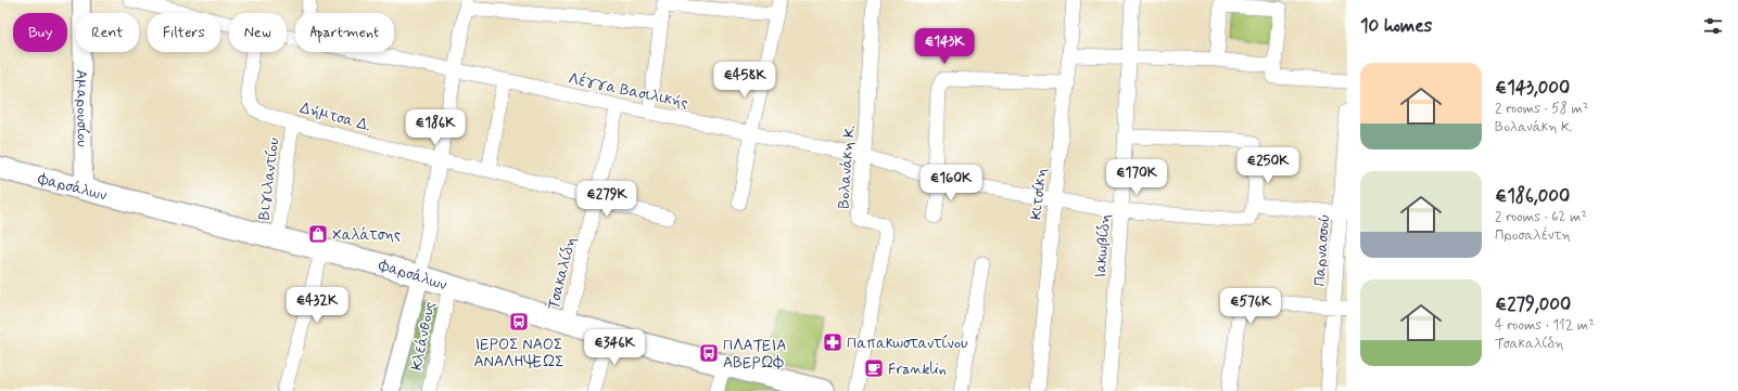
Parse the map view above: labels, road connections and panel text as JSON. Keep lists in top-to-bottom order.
{
  "streets": {
    "main road": ["Φαρσάλων"],
    "street": [
      "Λέγγα Βασιλικής",
      "Αμαρουσίου",
      "Δήμτσα Δ.",
      "Βολανάκη Κ.",
      "Βιγιλαντίου",
      "Κιτσίκη",
      "Ιακωβίδη",
      "Παρνασσού",
      "Τσακαλίδη",
      "Κλεάνθους"
    ]
  },
  "crossings": [
    ["Λέγγα Βασιλικής", "Βολανάκη Κ."],
    ["Λέγγα Βασιλικής", "Κιτσίκη"],
    ["Λέγγα Βασιλικής", "Ιακωβίδη"],
    ["Λέγγα Βασιλικής", "Τσακαλίδη"],
    ["Αμαρουσίου", "Φαρσάλων"],
    ["Δήμτσα Δ.", "Βιγιλαντίου"],
    ["Δήμτσα Δ.", "Τσακαλίδη"],
    ["Βιγιλαντίου", "Φαρσάλων"],
    ["Φαρσάλων", "Τσακαλίδη"],
    ["Φαρσάλων", "Κλεάνθους"]
  ],
  "places": {
    "shop": ["Χαλάτσης"],
    "bus stop": ["ΙΕΡΟΣ ΝΑΟΣ ΑΝΑΛΗΨΕΩΣ", "ΠΛΑΤΕΙΑ ΑΒΕΡΩΦ"],
    "pharmacy": ["Παπακωσταντίνου"],
    "cafe": ["Franklin"]
  },
  "page": {
    "heading": "10 homes",
    "chip": [
      "Buy",
      "Rent",
      "Filters",
      "New",
      "Apartment"
    ],
    "price": [
      "€143K",
      "€458K",
      "€186K",
      "€250K",
      "€170K",
      "€160K",
      "€279K",
      "€432K",
      "€576K",
      "€346K"
    ],
    "list": [
      {
        "name": "€143,000",
        "note": "2 rooms · 58 m² · Βολανάκη Κ."
      },
      {
        "name": "€186,000",
        "note": "2 rooms · 62 m² · Προσαλέντη"
      },
      {
        "name": "€279,000",
        "note": "4 rooms · 112 m² · Τσακαλίδη"
      }
    ]
  }
}
